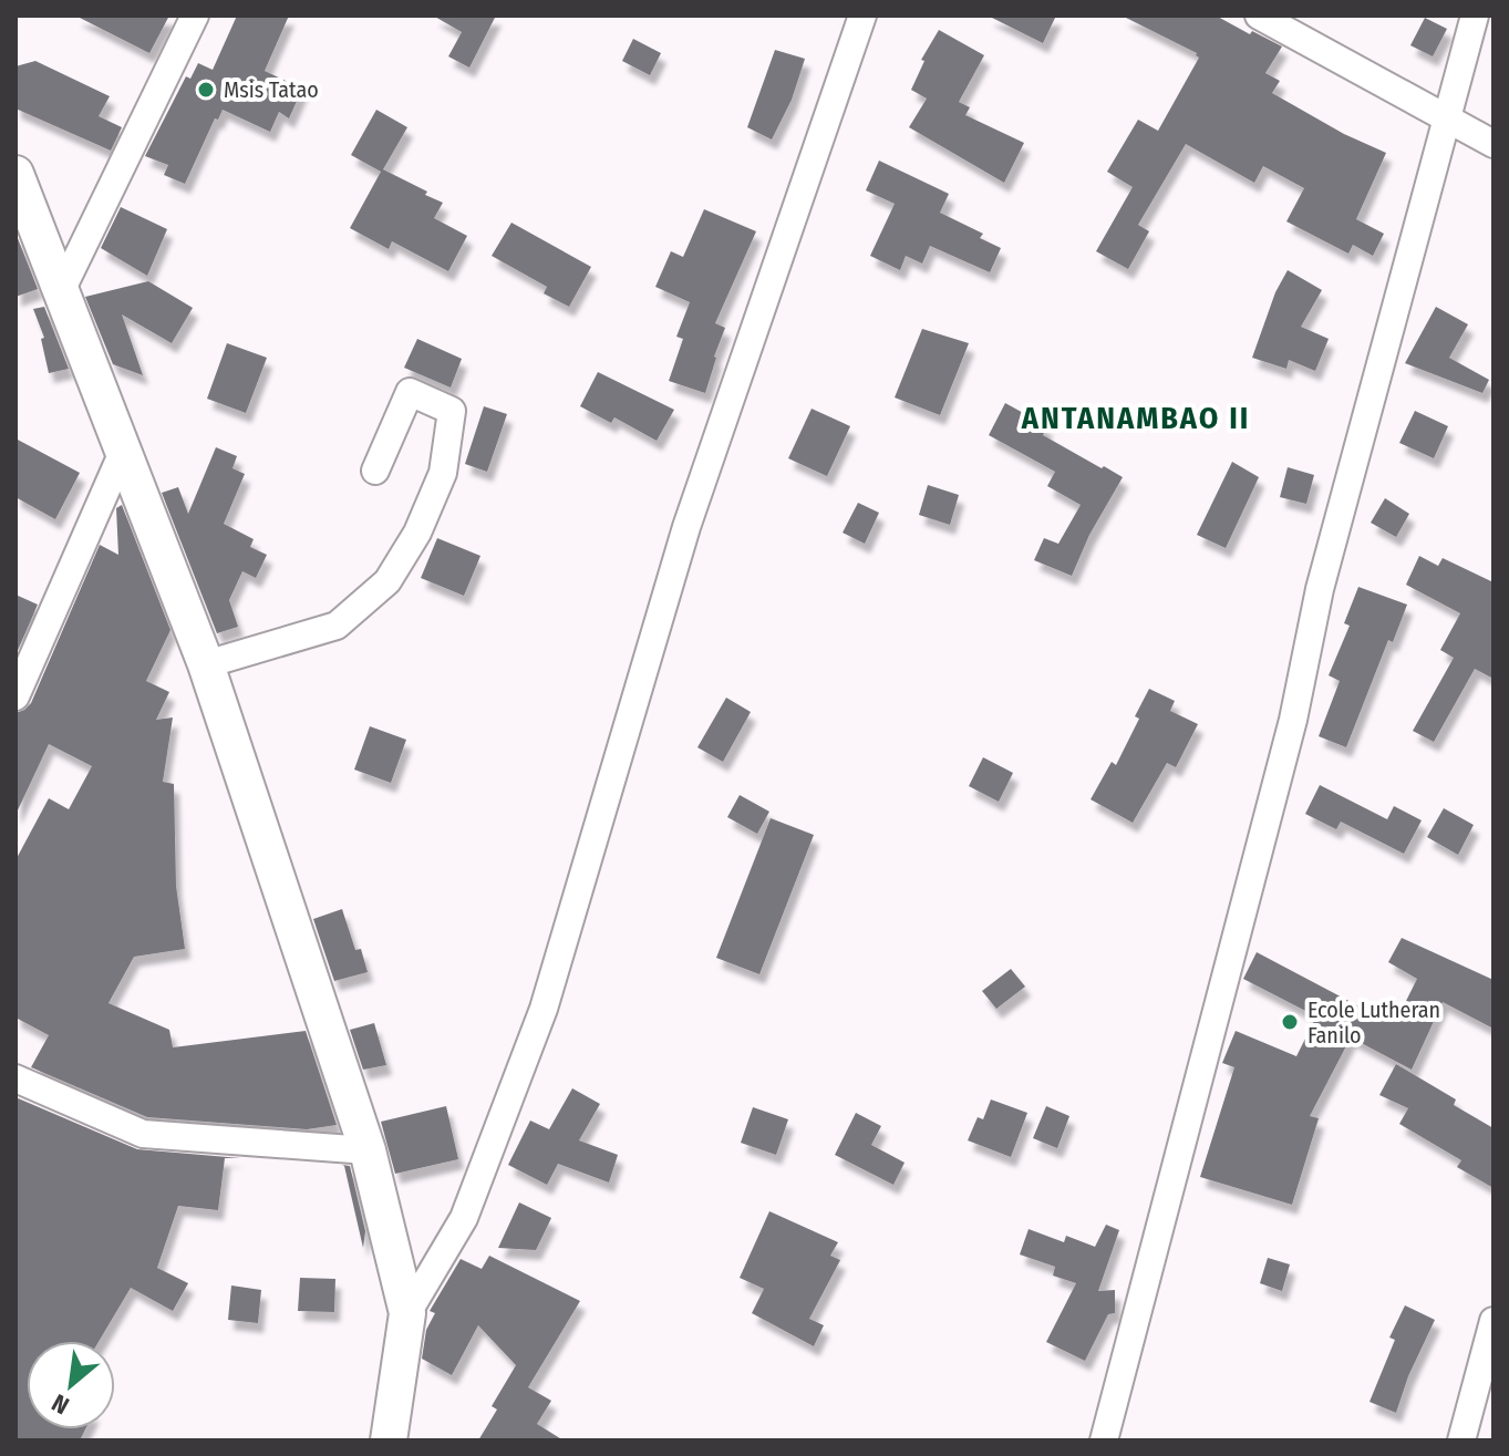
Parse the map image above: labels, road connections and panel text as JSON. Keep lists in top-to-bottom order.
{
  "districts": ["ANTANAMBAO II"],
  "places": ["Msis Tatao", "Ecole Lutheran Fanilo"],
  "north": "bottom left"
}
